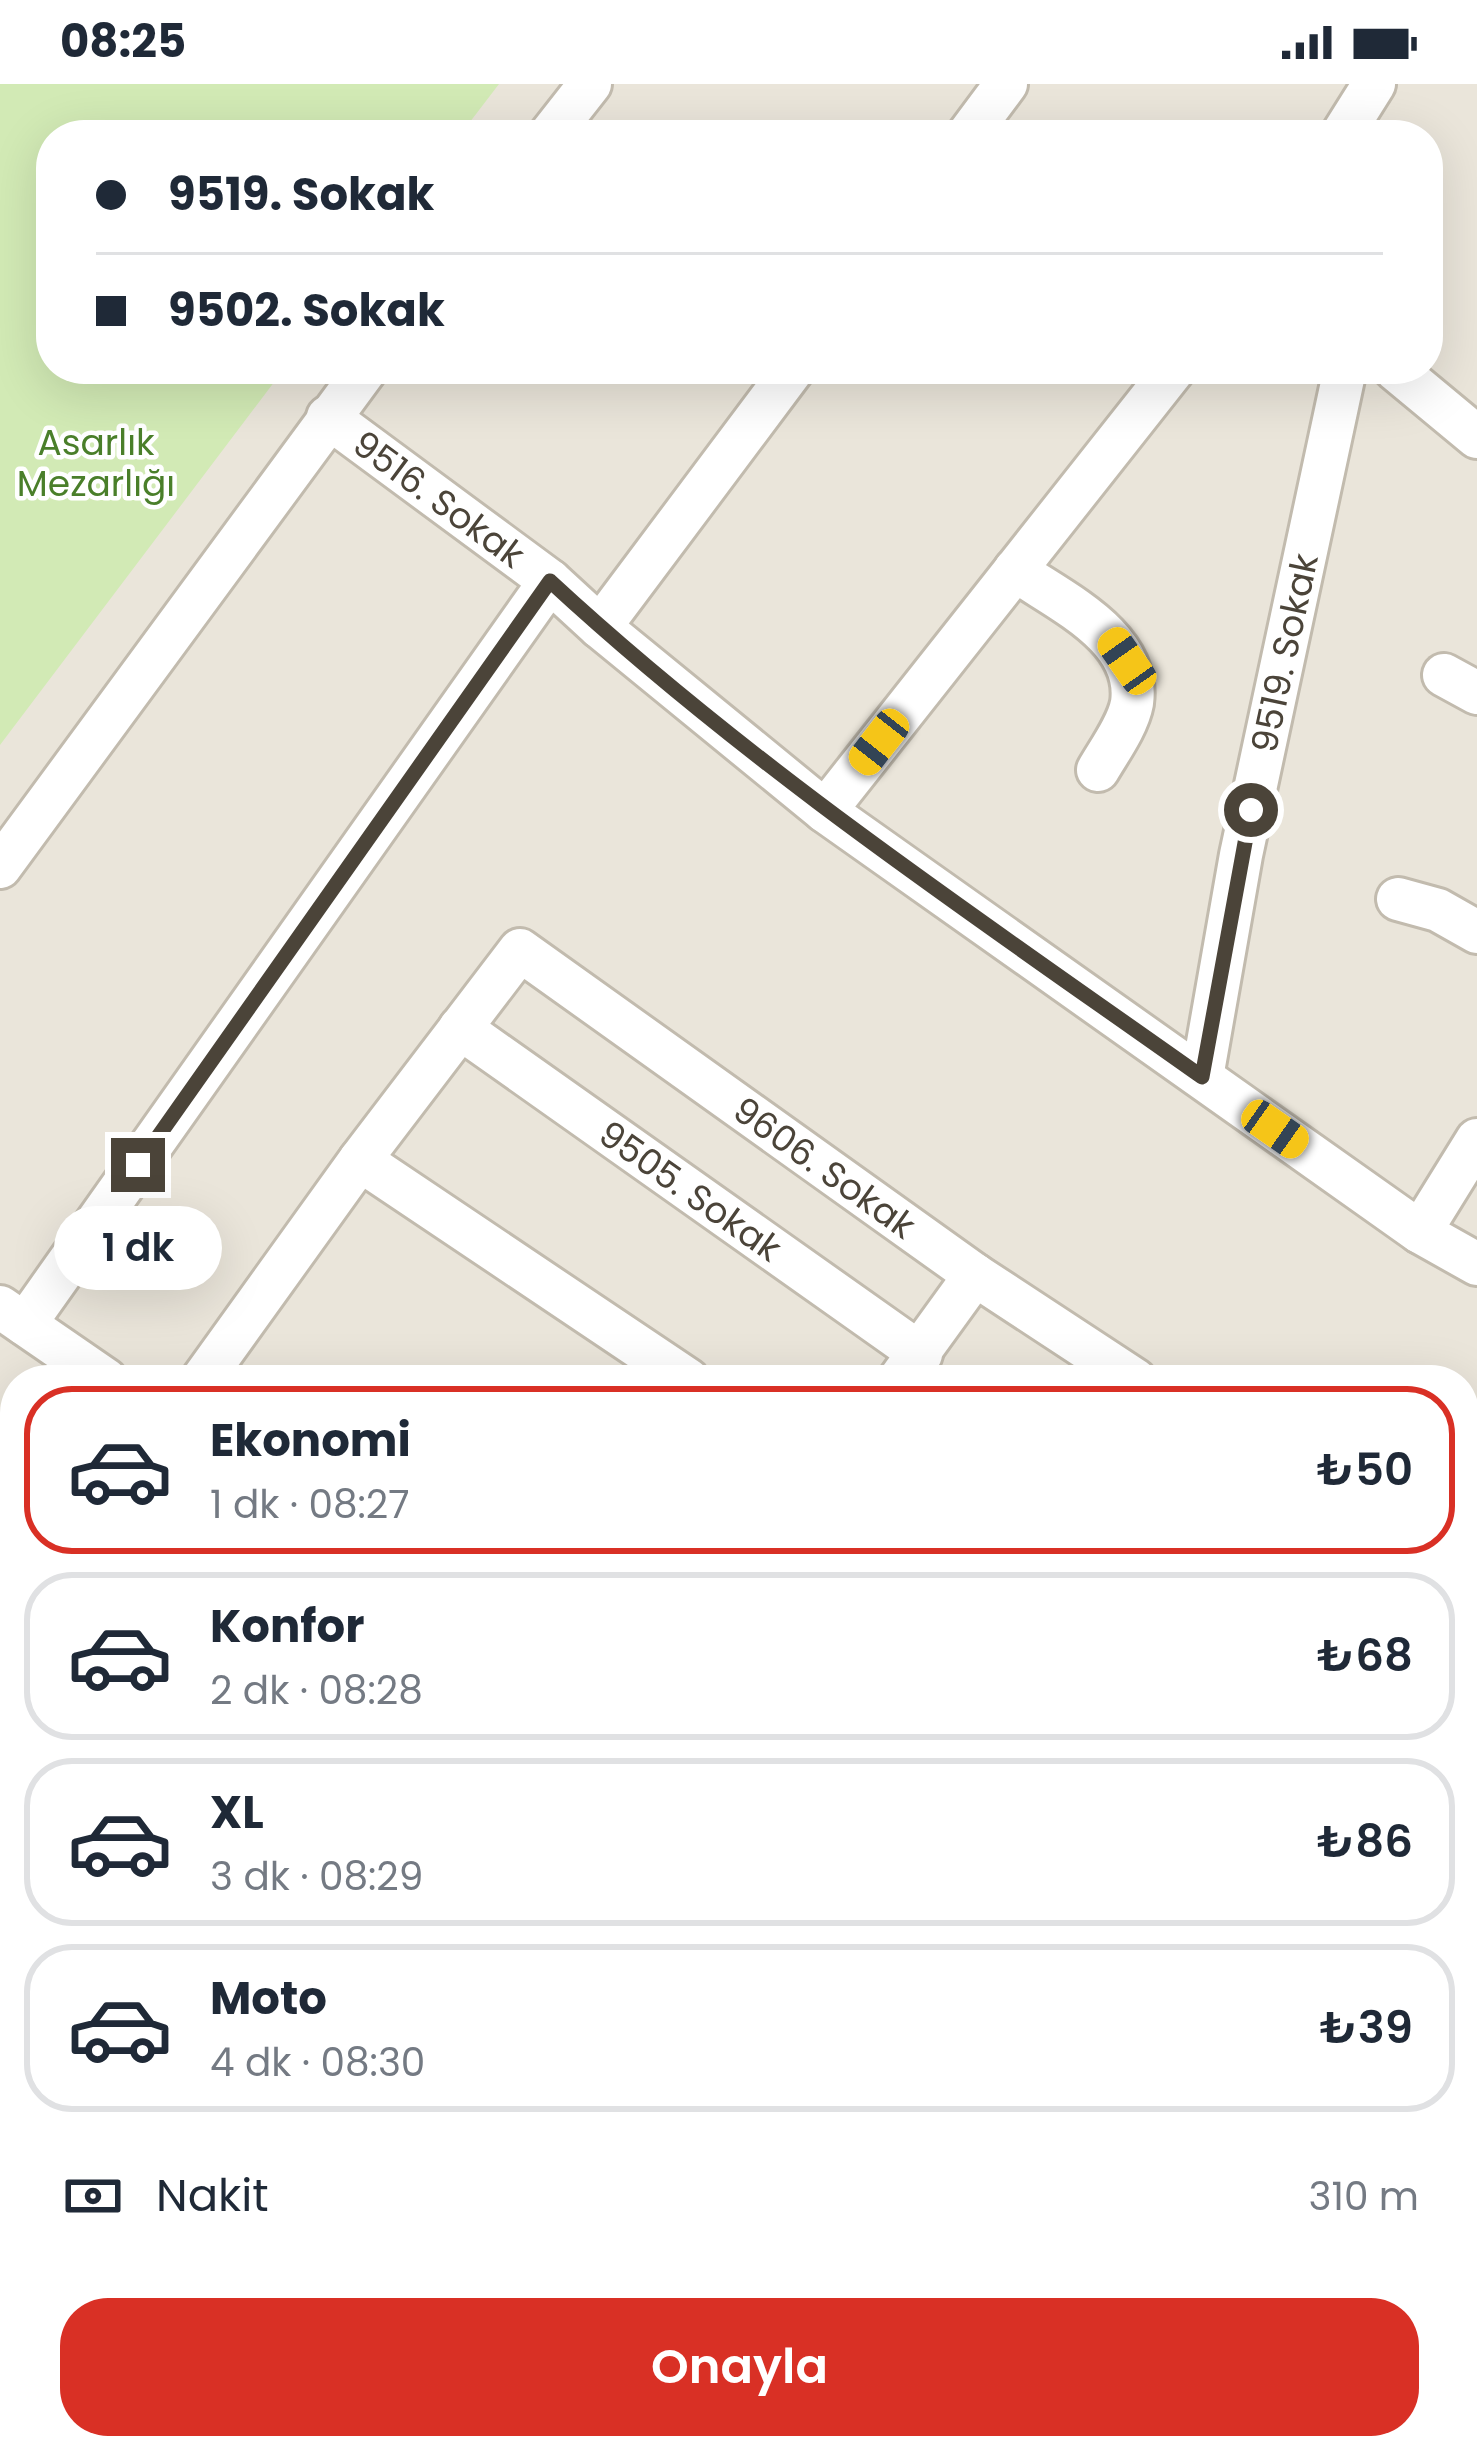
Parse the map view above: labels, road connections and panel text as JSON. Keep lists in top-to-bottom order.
{
  "streets": {
    "street": [
      "9516. Sokak",
      "9519. Sokak",
      "9606. Sokak",
      "9505. Sokak"
    ]
  },
  "crossings": [
    ["9516. Sokak", "9519. Sokak"],
    ["9606. Sokak", "9505. Sokak"]
  ],
  "parks": ["Asarlık Mezarlığı"],
  "page": {
    "status": "08:25",
    "banner": ["9519. Sokak", "9502. Sokak"],
    "bubble": "1 dk",
    "list": [
      {
        "name": "Ekonomi",
        "note": "1 dk · 08:27",
        "value": "₺50"
      },
      {
        "name": "Konfor",
        "note": "2 dk · 08:28",
        "value": "₺68"
      },
      {
        "name": "XL",
        "note": "3 dk · 08:29",
        "value": "₺86"
      },
      {
        "name": "Moto",
        "note": "4 dk · 08:30",
        "value": "₺39"
      }
    ],
    "pay": ["Nakit", "310 m"],
    "buttons": "Onayla"
  }
}
